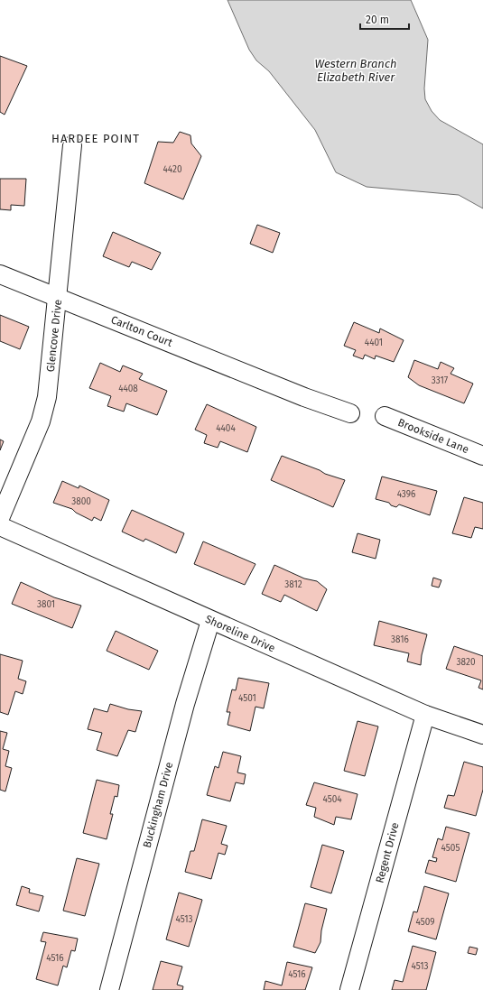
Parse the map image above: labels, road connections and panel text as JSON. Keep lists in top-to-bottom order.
{
  "streets": {
    "street": [
      "Carlton Court",
      "Glencove Drive",
      "Brookside Lane",
      "Shoreline Drive",
      "Buckingham Drive",
      "Regent Drive"
    ]
  },
  "crossings": [
    ["Carlton Court", "Glencove Drive"],
    ["Shoreline Drive", "Buckingham Drive"],
    ["Shoreline Drive", "Regent Drive"]
  ],
  "districts": ["HARDEE POINT"],
  "water": ["Western Branch Elizabeth River"],
  "house_numbers": [
    "4420",
    "4401",
    "3317",
    "4408",
    "4404",
    "4396",
    "3800",
    "3812",
    "3801",
    "3816",
    "3820",
    "4501",
    "4504",
    "4505",
    "4513",
    "4509",
    "4516",
    "4513",
    "4516"
  ],
  "scale_bar": "20 m"
}
